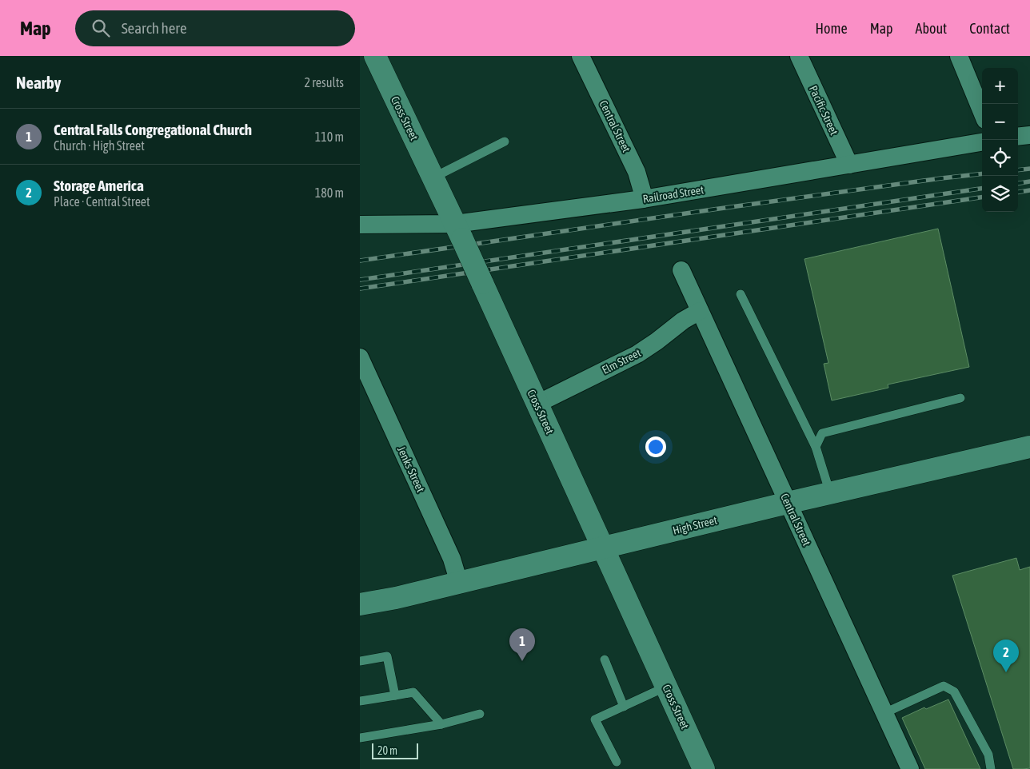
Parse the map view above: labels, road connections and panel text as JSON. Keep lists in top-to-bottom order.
{
  "streets": {
    "main road": ["Cross Street", "High Street"],
    "street": [
      "Pacific Street",
      "Central Street",
      "Railroad Street",
      "Elm Street",
      "Jenks Street"
    ]
  },
  "crossings": [
    ["Pacific Street", "Railroad Street"],
    ["Cross Street", "Railroad Street"],
    ["Cross Street", "Elm Street"],
    ["Cross Street", "High Street"],
    ["Central Street", "Railroad Street"],
    ["Central Street", "Elm Street"],
    ["Central Street", "High Street"],
    ["Jenks Street", "High Street"]
  ],
  "scale_bar": "20 m",
  "page": {
    "header": "Map",
    "search": "Search here",
    "nav": [
      "Home",
      "Map",
      "About",
      "Contact"
    ],
    "heading": ["Nearby", "2 results"],
    "map_buttons": ["+", "−"],
    "list": [
      {
        "mark": "1",
        "name": "Central Falls Congregational Church",
        "note": "Church · High Street",
        "value": "110 m"
      },
      {
        "mark": "2",
        "name": "Storage America",
        "note": "Place · Central Street",
        "value": "180 m"
      }
    ],
    "pins": ["1", "2"],
    "scale": "20 m"
  }
}
